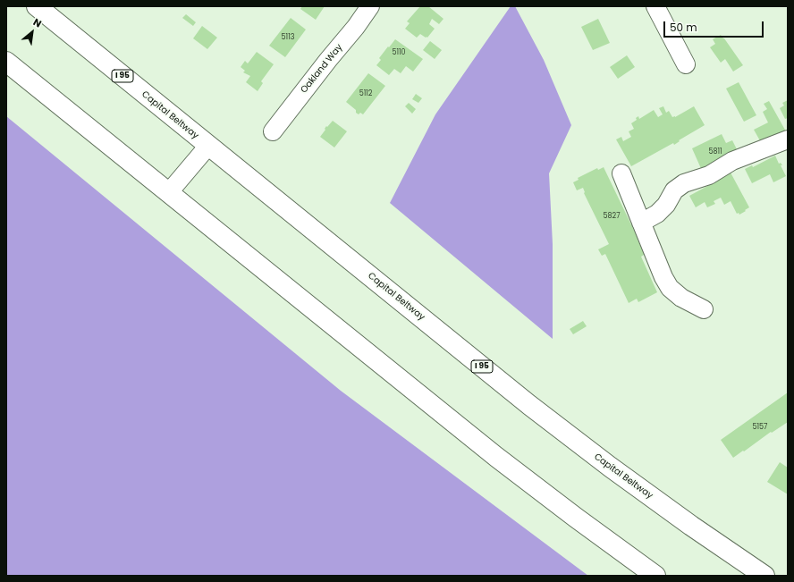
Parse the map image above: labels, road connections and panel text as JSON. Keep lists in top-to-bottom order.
{
  "streets": {
    "highway": ["I 95", "Capital Beltway"],
    "street": ["Oakland Way"]
  },
  "house_numbers": [
    "5113",
    "5110",
    "5112",
    "5811",
    "5827",
    "5157"
  ],
  "scale_bar": "50 m",
  "north": "top right"
}
